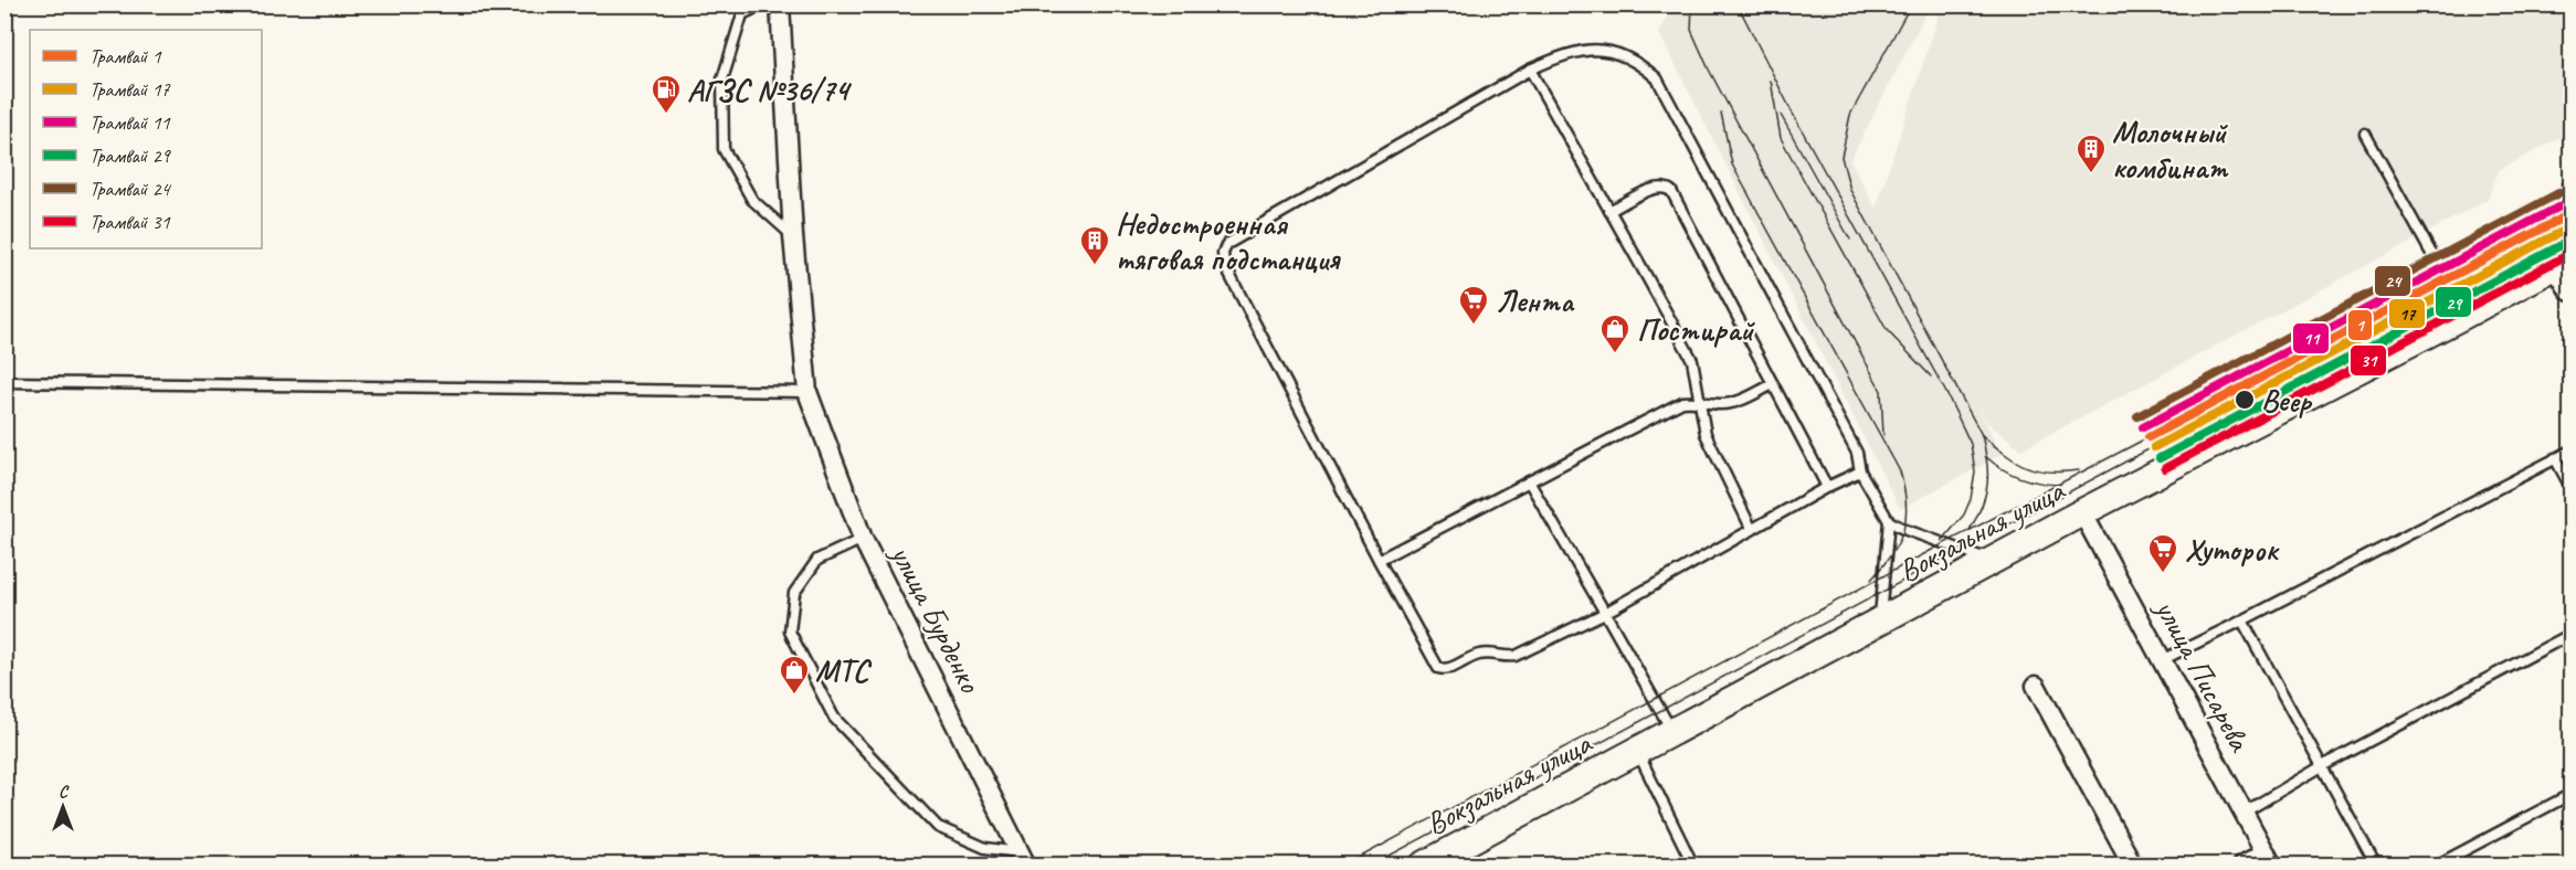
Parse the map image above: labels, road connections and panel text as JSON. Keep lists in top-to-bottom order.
{
  "streets": {
    "main road": ["Вокзальная улица"],
    "street": ["улица Бурденко", "улица Писарева"]
  },
  "crossings": [
    ["Вокзальная улица", "улица Писарева"]
  ],
  "places": {
    "fuel station": ["АГЗС №36/74"],
    "building": ["Молочный комбинат", "Недостроенная тяговая подстанция"],
    "supermarket": ["Лента", "Хуторок"],
    "shop": ["Постирай", "МТС"],
    "other": ["Веер"]
  },
  "lines": [
    "tram line 24",
    "tram line 11",
    "tram line 1",
    "tram line 17",
    "tram line 29",
    "tram line 31"
  ],
  "legend": [
    "Трамвай 1",
    "Трамвай 17",
    "Трамвай 11",
    "Трамвай 29",
    "Трамвай 24",
    "Трамвай 31"
  ],
  "north": "top"
}
